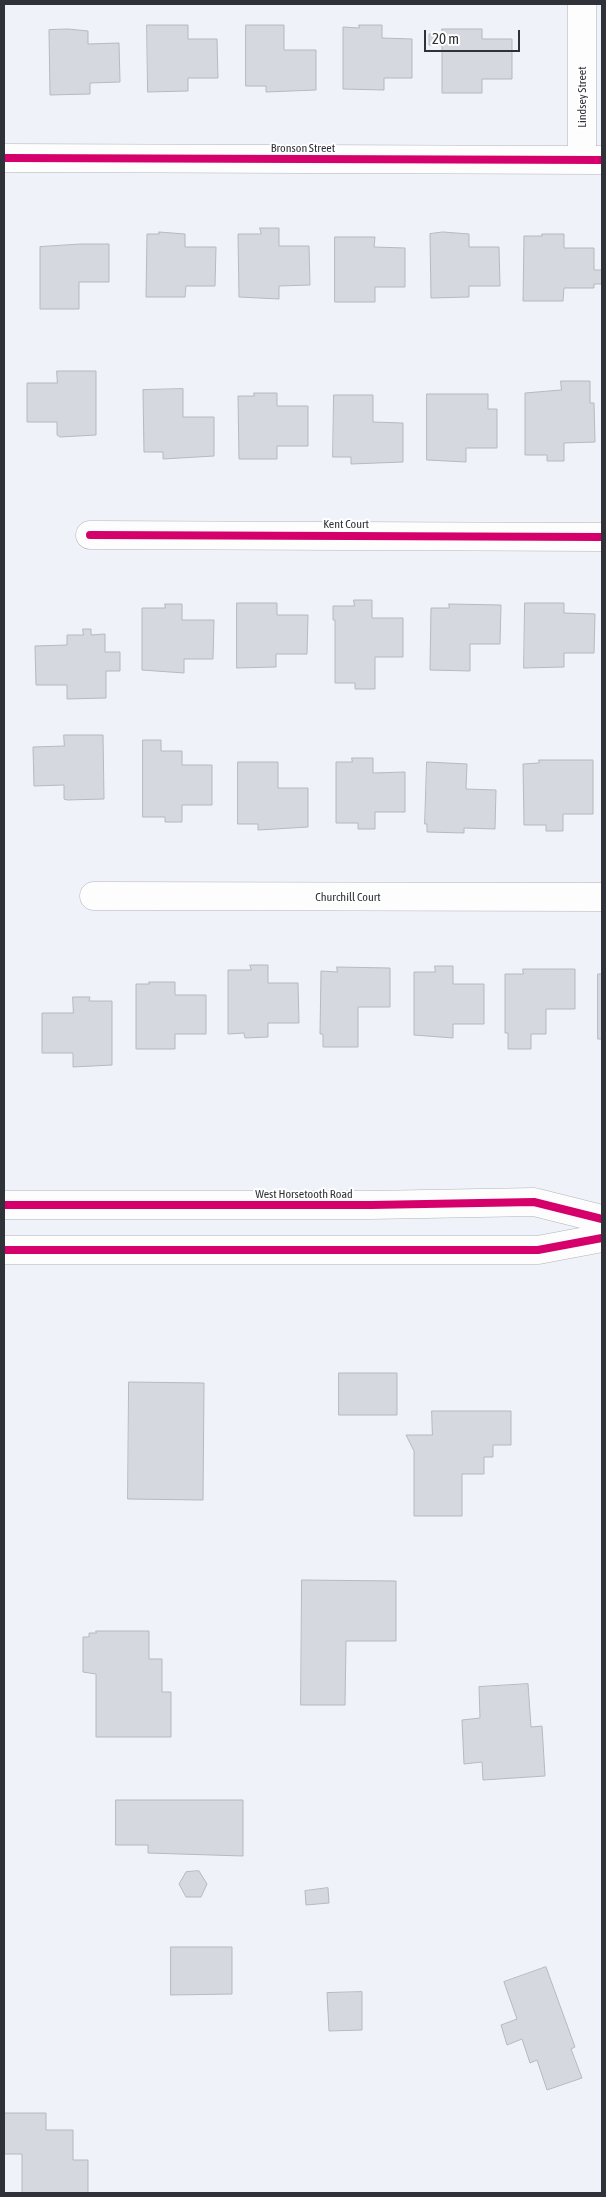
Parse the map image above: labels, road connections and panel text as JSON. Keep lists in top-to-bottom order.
{
  "streets": {
    "street": [
      "Lindsey Street",
      "Bronson Street",
      "Kent Court",
      "Churchill Court",
      "West Horsetooth Road"
    ]
  },
  "crossings": [
    ["Lindsey Street", "Bronson Street"]
  ],
  "scale_bar": "20 m"
}
